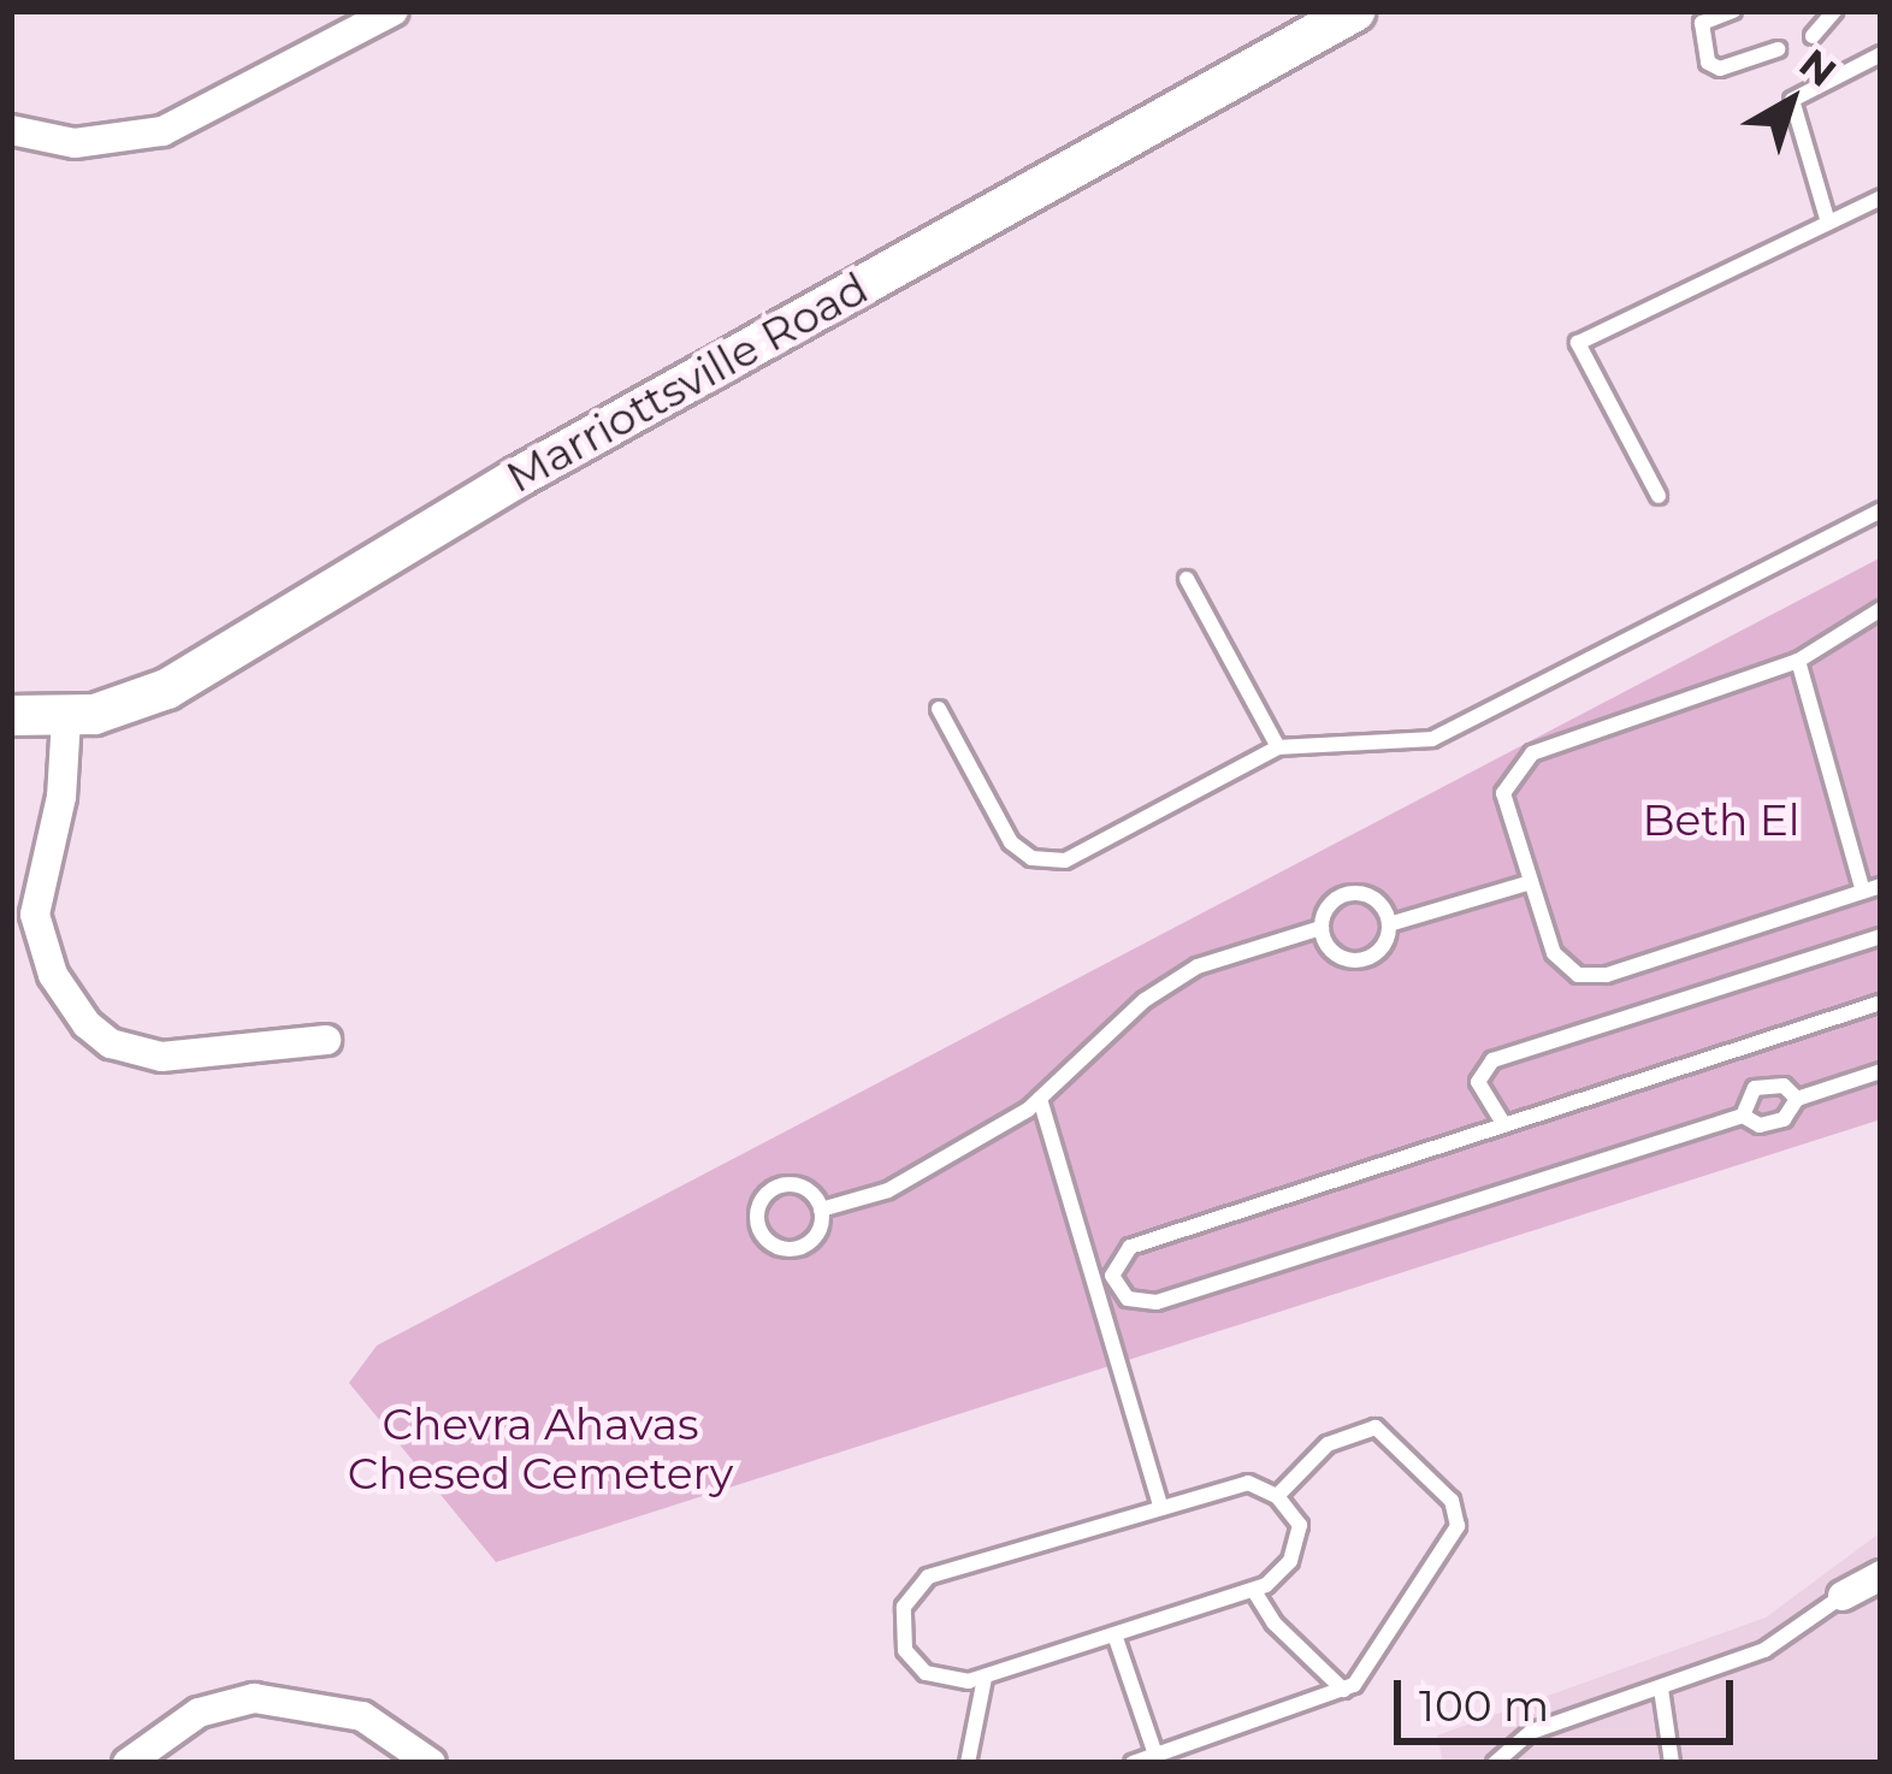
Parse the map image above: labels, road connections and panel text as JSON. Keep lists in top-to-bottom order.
{
  "streets": {
    "main road": ["Marriottsville Road"]
  },
  "parks": ["Beth El", "Chevra Ahavas Chesed Cemetery"],
  "scale_bar": "100 m",
  "north": "top right"
}
